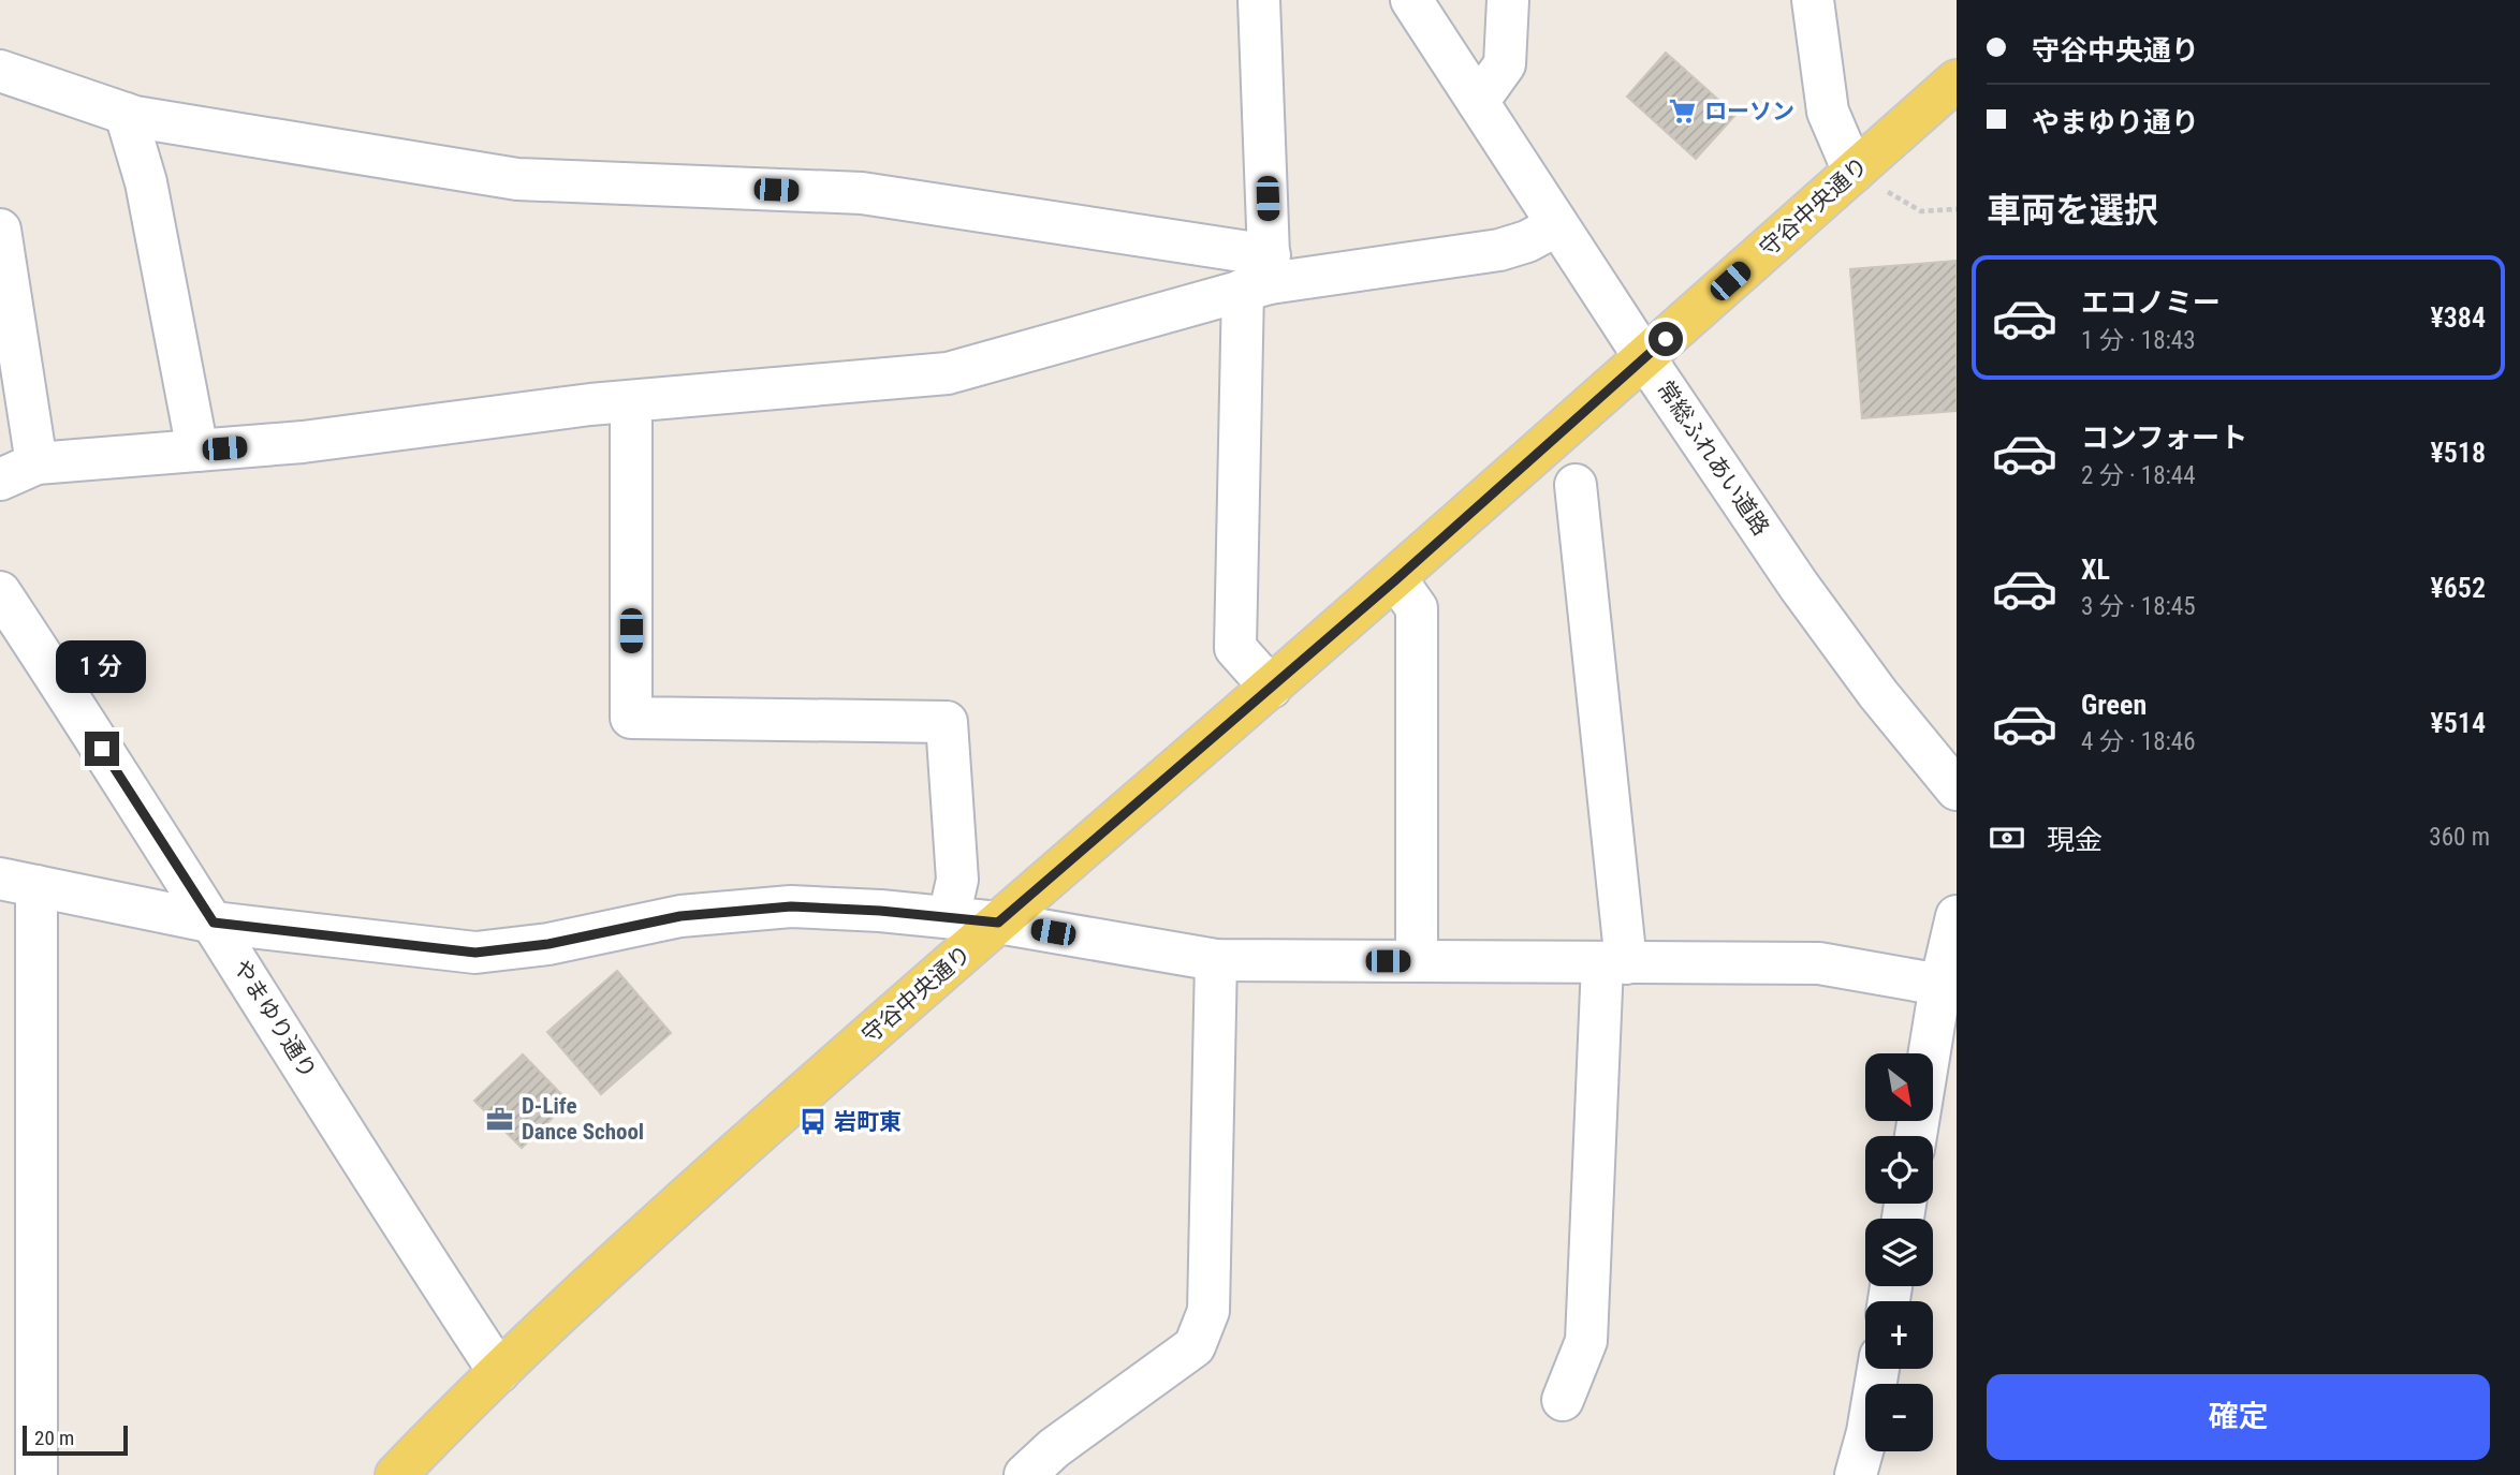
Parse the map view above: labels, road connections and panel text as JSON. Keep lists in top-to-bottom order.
{
  "streets": {
    "main road": ["守谷中央通り"],
    "street": ["常総ふれあい道路", "やまゆり通り"]
  },
  "crossings": [
    ["守谷中央通り", "常総ふれあい道路"],
    ["守谷中央通り", "やまゆり通り"]
  ],
  "places": {
    "supermarket": ["ローソン"],
    "office": ["D-Life Dance School"],
    "bus stop": ["岩町東"]
  },
  "scale_bar": "20 m",
  "north": "bottom right",
  "page": {
    "banner": ["守谷中央通り", "やまゆり通り"],
    "heading": "車両を選択",
    "list": [
      {
        "name": "エコノミー",
        "note": "1 分 · 18:43",
        "value": "¥384"
      },
      {
        "name": "コンフォート",
        "note": "2 分 · 18:44",
        "value": "¥518"
      },
      {
        "name": "XL",
        "note": "3 分 · 18:45",
        "value": "¥652"
      },
      {
        "name": "Green",
        "note": "4 分 · 18:46",
        "value": "¥514"
      }
    ],
    "bubble": "1 分",
    "pay": ["現金", "360 m"],
    "map_buttons": ["+", "−"],
    "buttons": "確定",
    "scale": "20 m"
  }
}
